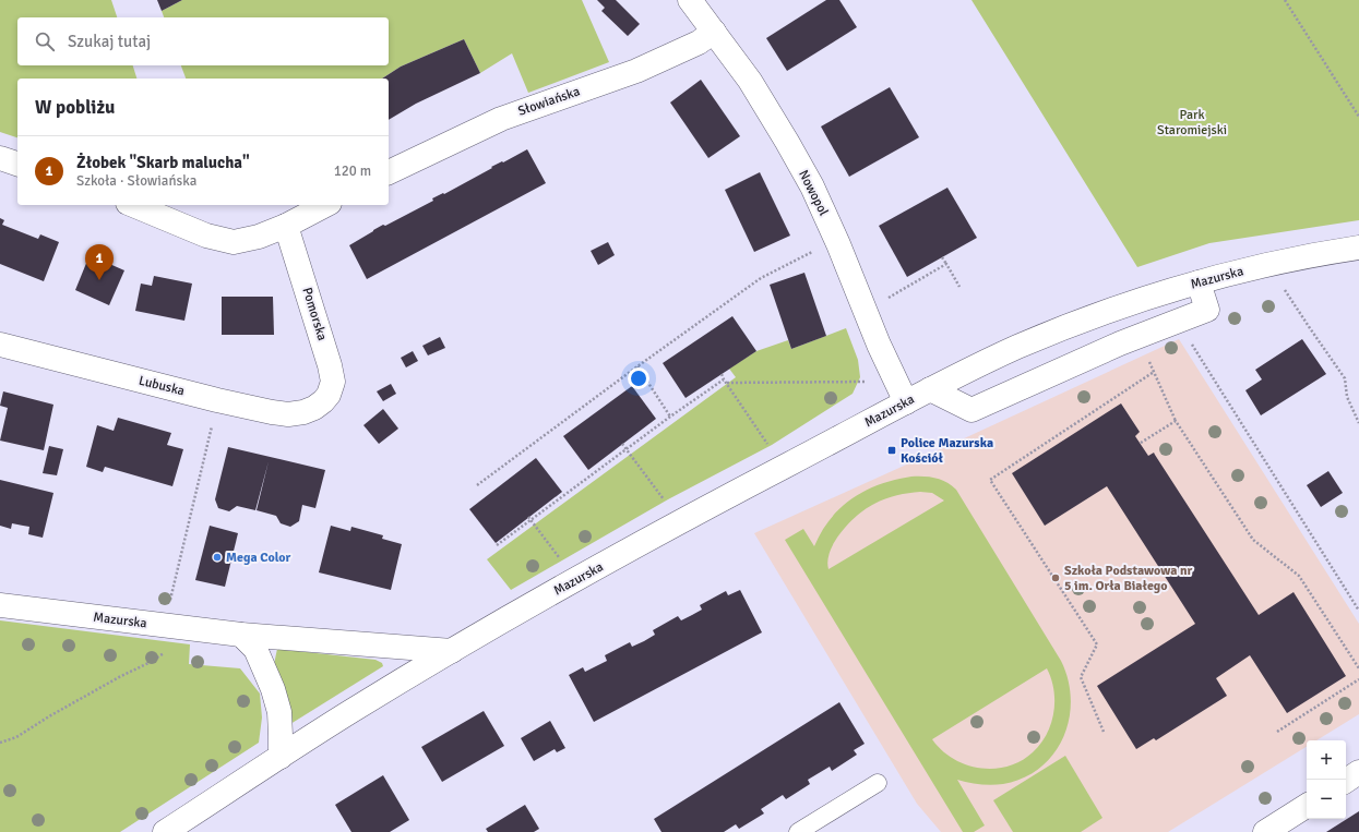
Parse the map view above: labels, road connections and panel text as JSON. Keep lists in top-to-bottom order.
{
  "streets": {
    "street": [
      "Słowiańska",
      "Nowopol",
      "Mazurska",
      "Pomorska",
      "Lubuska"
    ]
  },
  "crossings": [
    ["Słowiańska", "Nowopol"],
    ["Nowopol", "Mazurska"],
    ["Pomorska", "Lubuska"]
  ],
  "parks": ["Park Staromiejski"],
  "places": {
    "transit": ["Police Mazurska Kościół"],
    "other": ["Mega Color", "Szkoła Podstawowa nr 5 im. Orła Białego"]
  },
  "page": {
    "search": "Szukaj tutaj",
    "heading": "W pobliżu",
    "list": [
      {
        "mark": "1",
        "name": "Żłobek \"Skarb malucha\"",
        "note": "Szkoła · Słowiańska",
        "value": "120 m"
      }
    ],
    "pins": "1",
    "map_buttons": ["+", "−"]
  }
}
